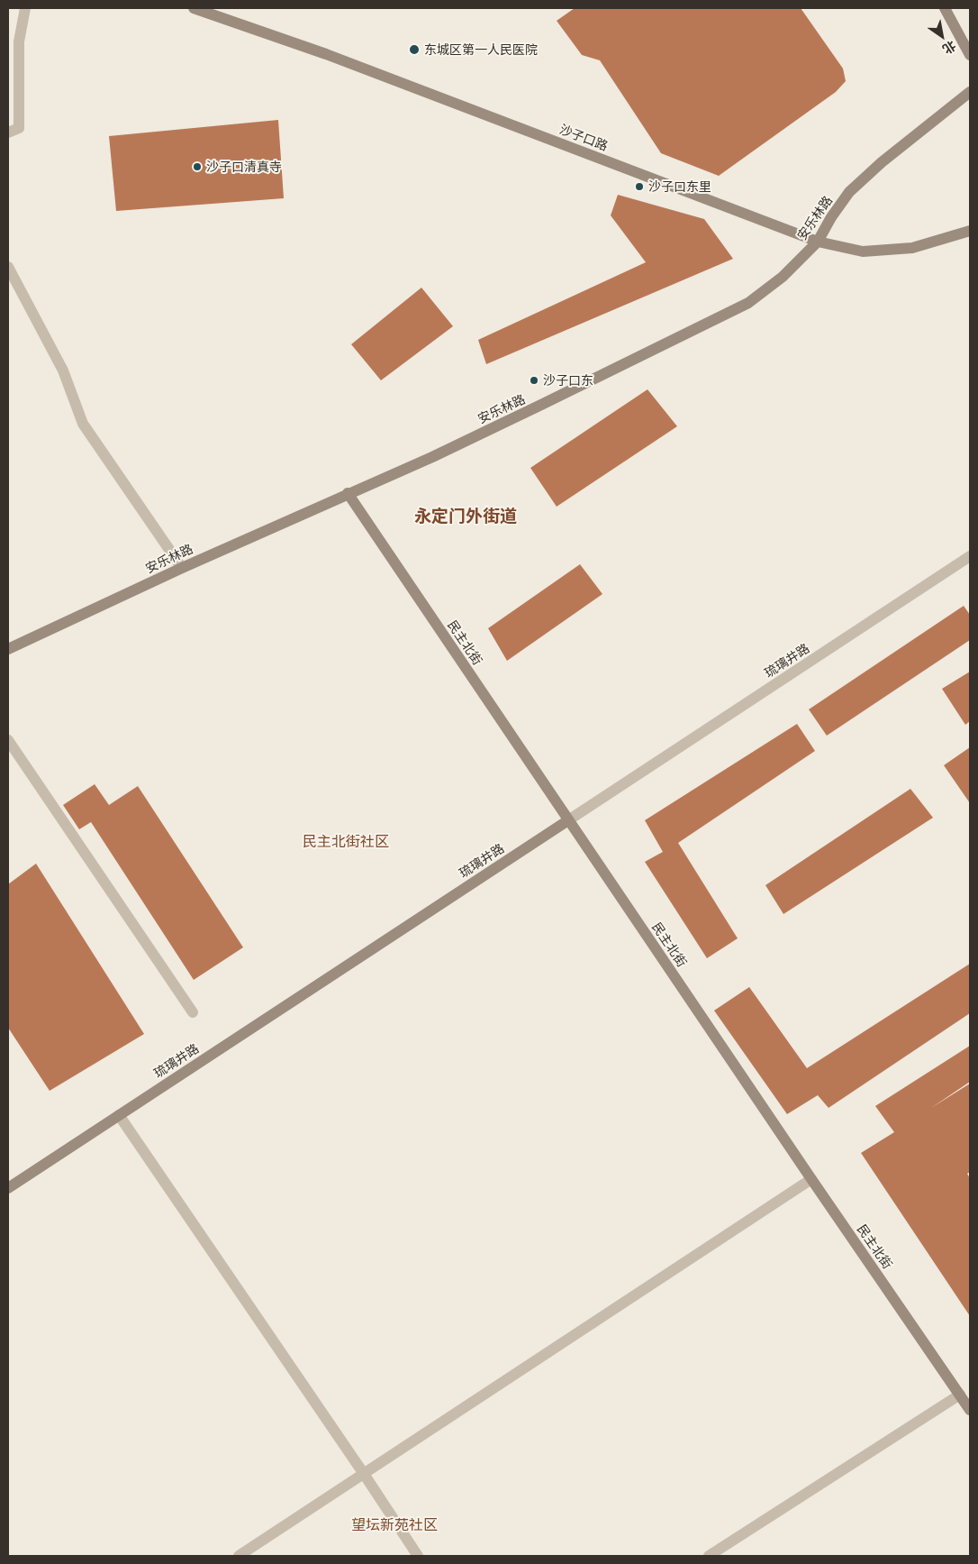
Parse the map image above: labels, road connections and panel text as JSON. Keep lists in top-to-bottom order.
{
  "streets": {
    "street": [
      "沙子口路",
      "安乐林路",
      "民主北街",
      "琉璃井路"
    ]
  },
  "crossings": [
    ["沙子口路", "安乐林路"],
    ["安乐林路", "民主北街"],
    ["民主北街", "琉璃井路"]
  ],
  "districts": ["永定门外街道", "民主北街社区", "望坛新苑社区"],
  "places": [
    "东城区第一人民医院",
    "沙子口清真寺",
    "沙子口东里",
    "沙子口东"
  ],
  "north": "bottom right"
}
